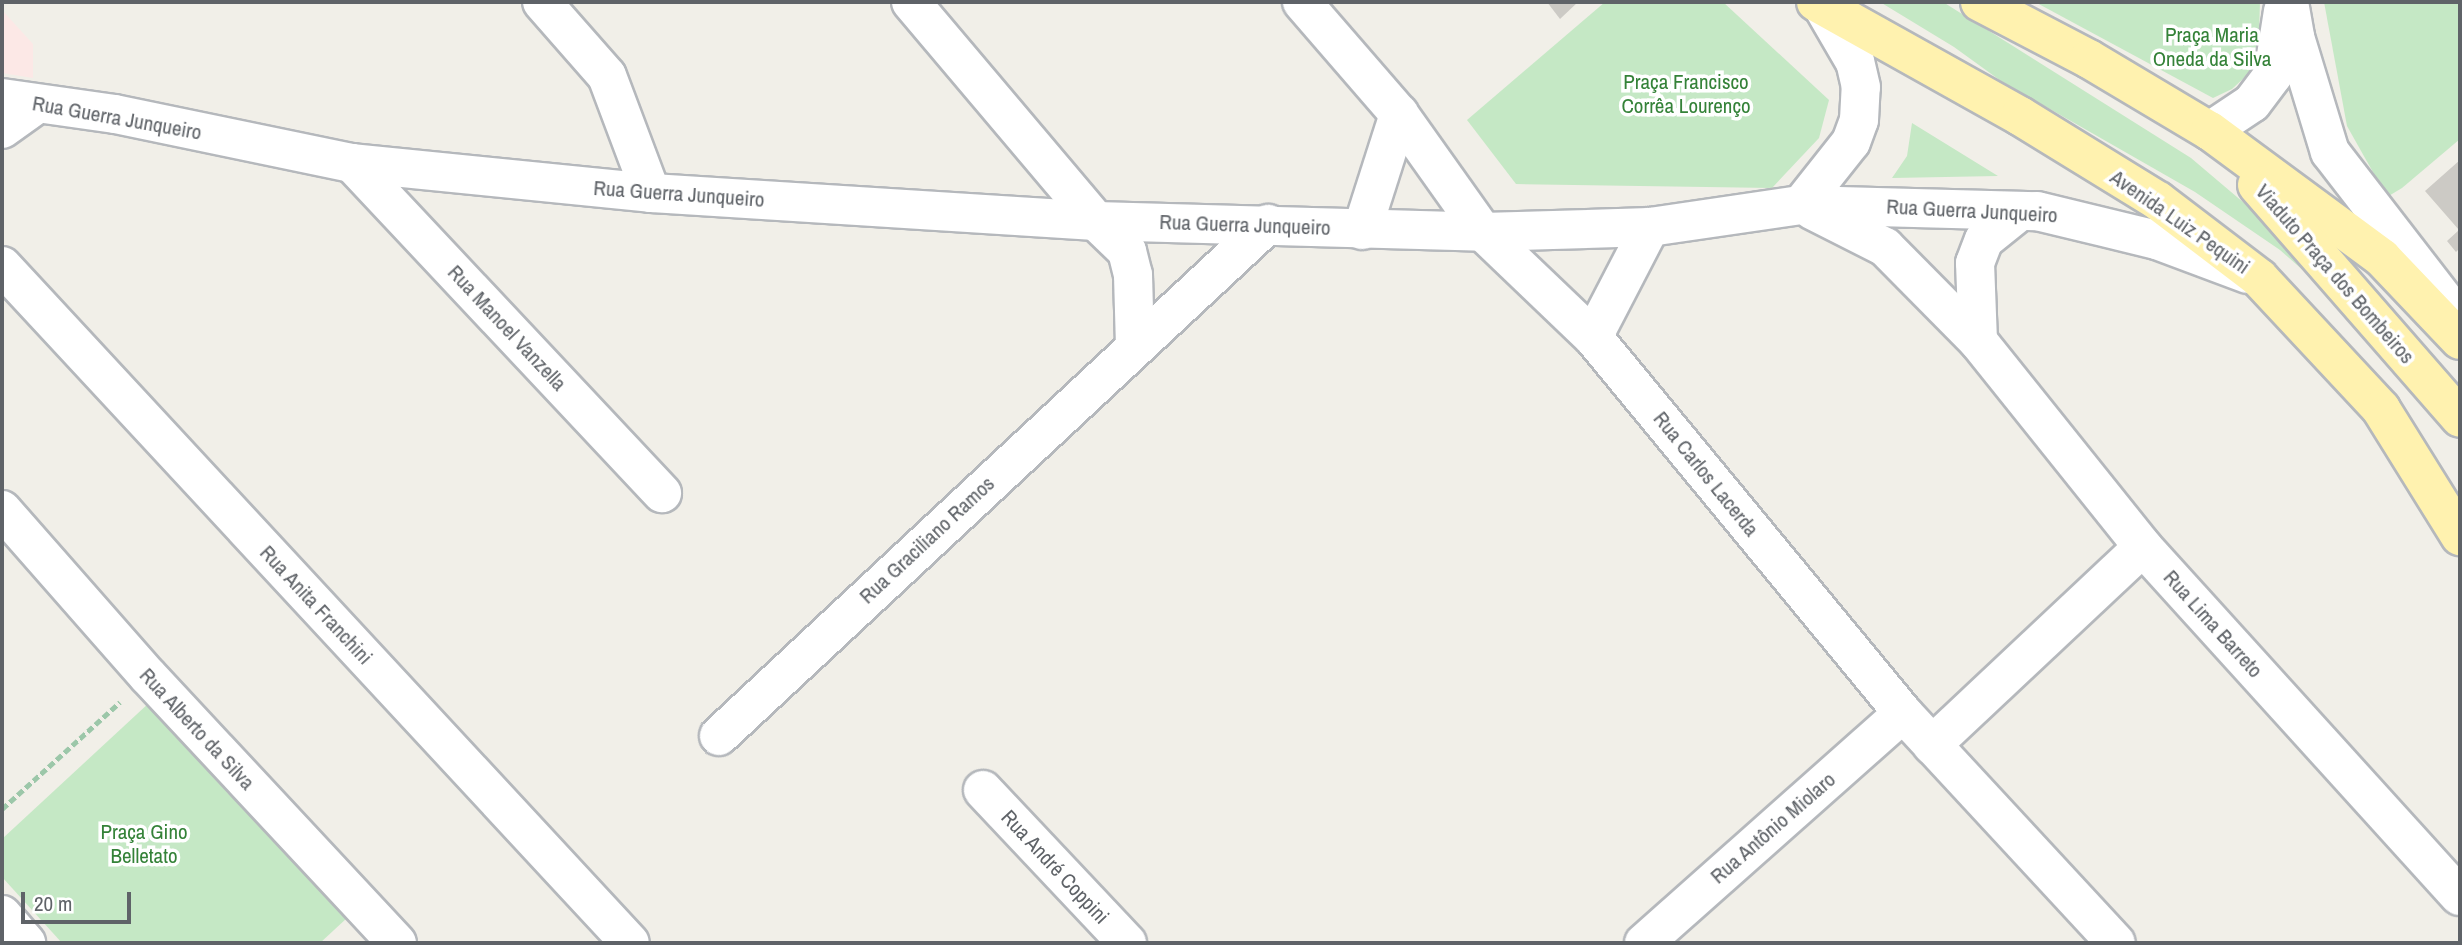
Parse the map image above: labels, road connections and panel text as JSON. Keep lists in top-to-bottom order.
{
  "streets": {
    "main road": ["Avenida Luiz Pequini", "Viaduto Praça dos Bombeiros"],
    "street": [
      "Rua Guerra Junqueiro",
      "Rua Manoel Vanzella",
      "Rua Carlos Lacerda",
      "Rua Graciliano Ramos",
      "Rua Anita Franchini",
      "Rua Lima Barreto",
      "Rua Alberto da Silva",
      "Rua Antônio Miolaro",
      "Rua André Coppini"
    ]
  },
  "crossings": [
    ["Rua Guerra Junqueiro", "Avenida Luiz Pequini"],
    ["Rua Guerra Junqueiro", "Rua Manoel Vanzella"],
    ["Rua Guerra Junqueiro", "Rua Carlos Lacerda"],
    ["Rua Guerra Junqueiro", "Rua Graciliano Ramos"],
    ["Rua Guerra Junqueiro", "Rua Lima Barreto"],
    ["Rua Carlos Lacerda", "Rua Antônio Miolaro"]
  ],
  "parks": ["Praça Maria Oneda da Silva", "Praça Francisco Corrêa Lourenço", "Praça Gino Belletato"],
  "scale_bar": "20 m"
}
